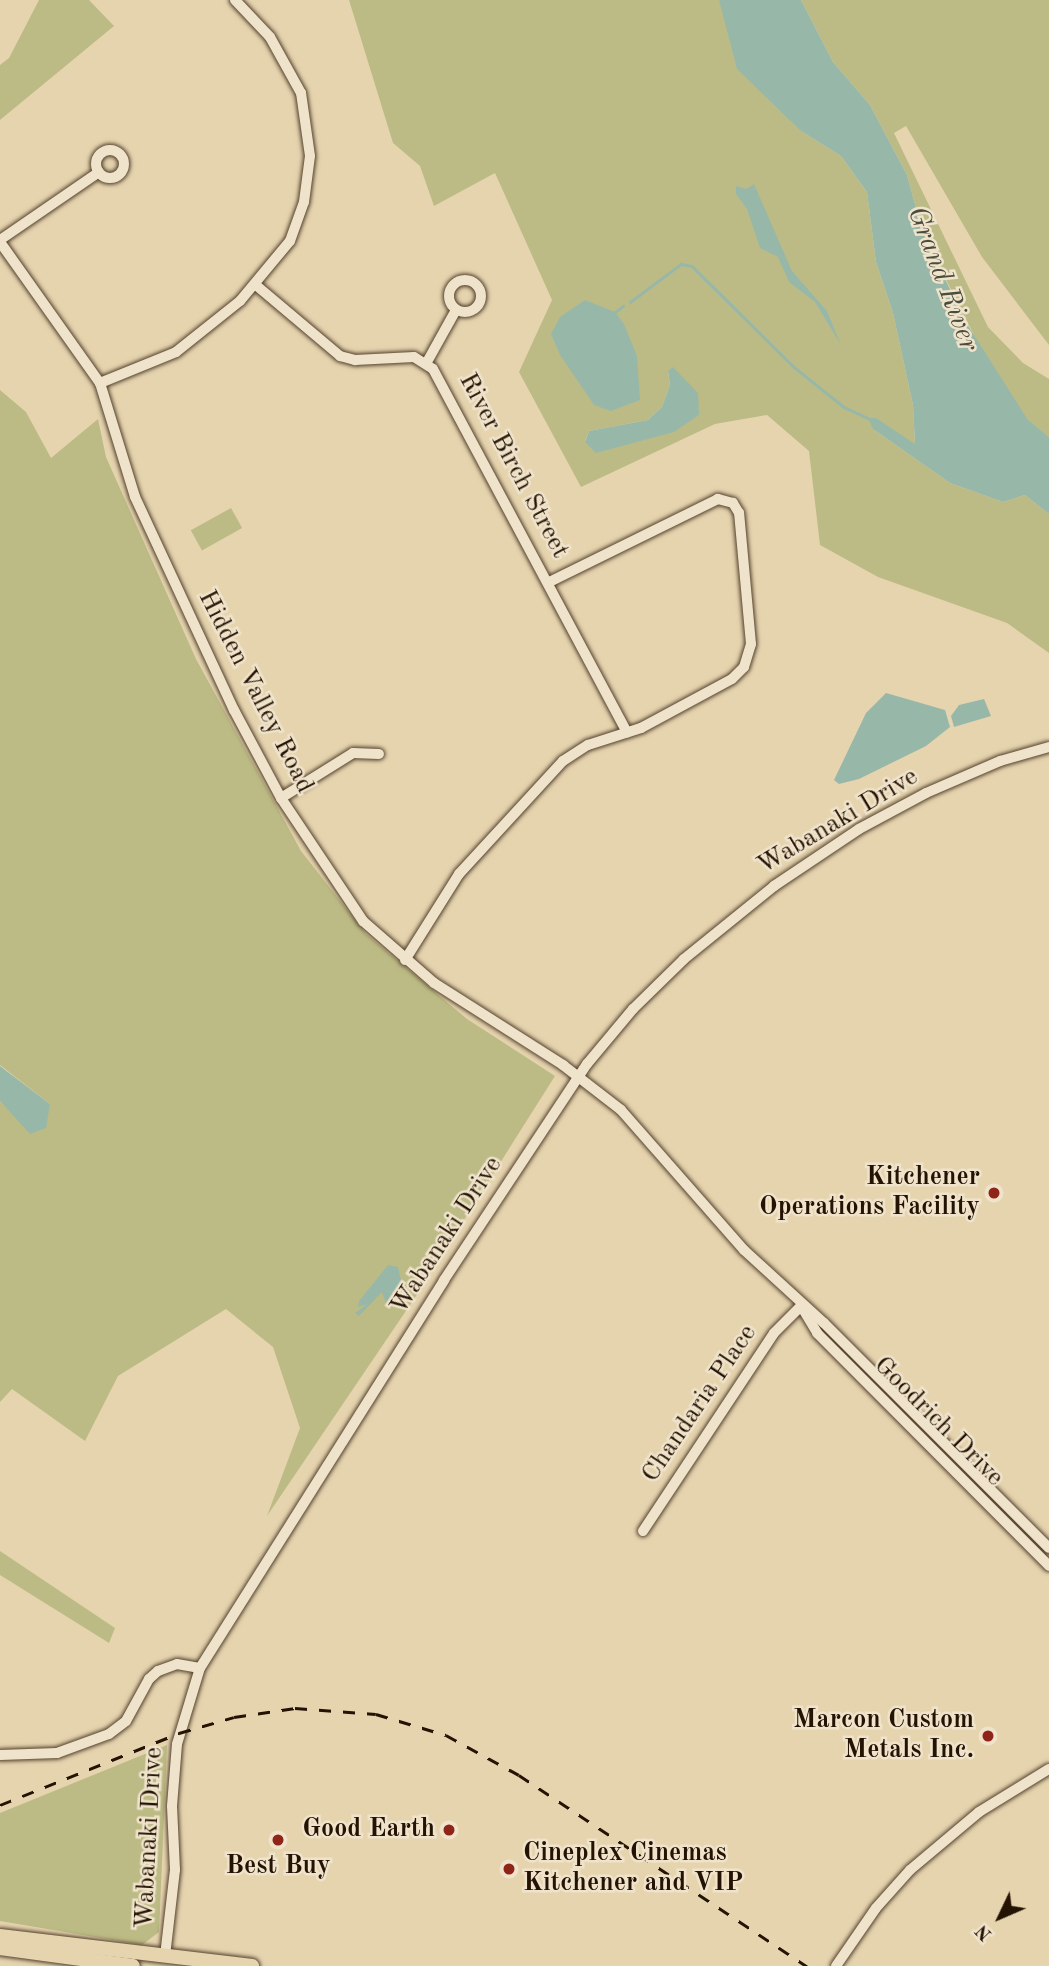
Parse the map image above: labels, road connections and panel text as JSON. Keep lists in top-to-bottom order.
{
  "streets": {
    "street": [
      "River Birch Street",
      "Hidden Valley Road",
      "Wabanaki Drive",
      "Chandaria Place",
      "Goodrich Drive"
    ]
  },
  "crossings": [
    ["Hidden Valley Road", "Wabanaki Drive"],
    ["Hidden Valley Road", "Goodrich Drive"],
    ["Wabanaki Drive", "Goodrich Drive"],
    ["Chandaria Place", "Goodrich Drive"]
  ],
  "water": ["Grand River"],
  "places": [
    "Kitchener Operations Facility",
    "Marcon Custom Metals Inc.",
    "Good Earth",
    "Best Buy",
    "Cineplex Cinemas Kitchener and VIP"
  ],
  "north": "bottom left"
}
